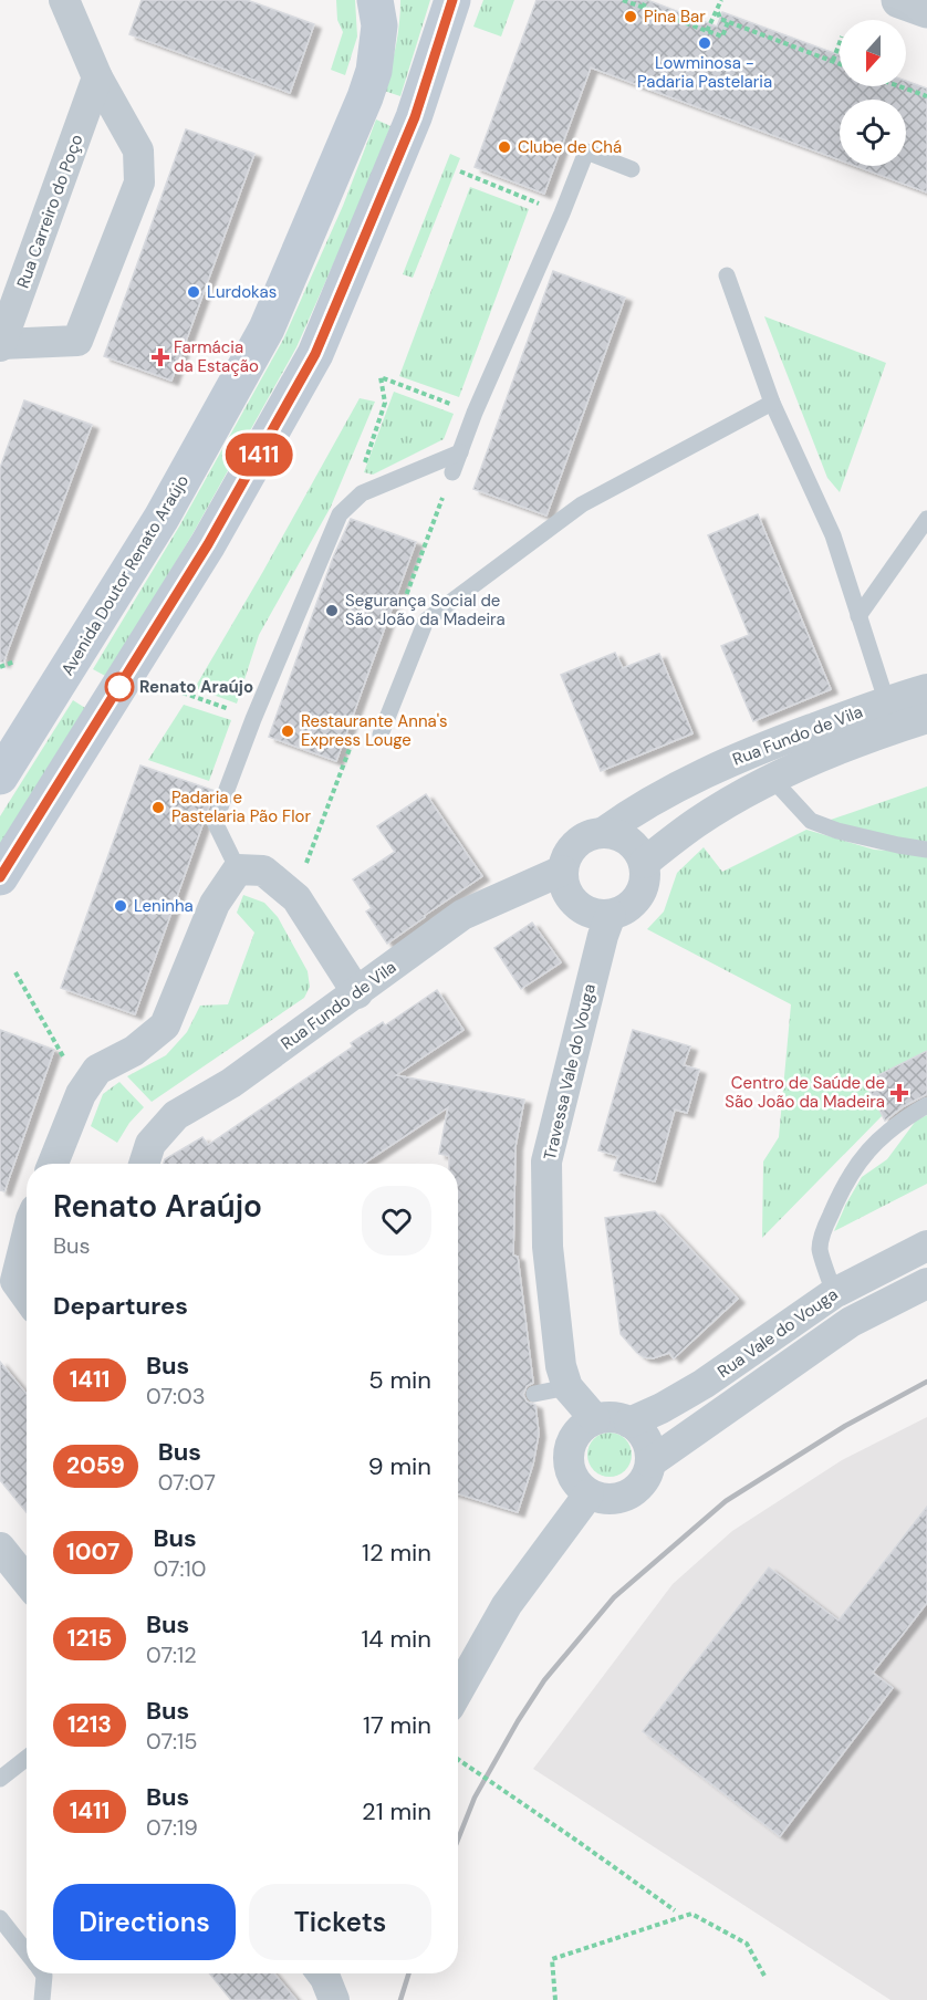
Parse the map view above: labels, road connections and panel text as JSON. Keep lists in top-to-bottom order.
{
  "streets": {
    "main road": ["Avenida Doutor Renato Araújo"],
    "street": [
      "Rua Carreiro do Poço",
      "Rua Fundo de Vila",
      "Travessa Vale do Vouga",
      "Rua Vale do Vouga"
    ]
  },
  "crossings": [
    ["Rua Fundo de Vila", "Travessa Vale do Vouga"],
    ["Travessa Vale do Vouga", "Rua Vale do Vouga"]
  ],
  "places": {
    "other": [
      "Pina Bar",
      "Lowminosa - Padaria Pastelaria",
      "Clube de Chá",
      "Lurdokas",
      "Segurança Social de São João da Madeira",
      "Renato Araújo",
      "Restaurante Anna's Express Louge",
      "Padaria e Pastelaria Pão Flor",
      "Leninha"
    ],
    "health": ["Farmácia da Estação", "Centro de Saúde de São João da Madeira"]
  },
  "lines": ["bus line 1411"],
  "north": "bottom",
  "page": {
    "on_map": "1411",
    "heading": [
      ["Renato Araújo", "Bus"],
      "Departures"
    ],
    "list": [
      {
        "mark": "1411",
        "name": "Bus",
        "note": "07:03",
        "value": "5 min"
      },
      {
        "mark": "2059",
        "name": "Bus",
        "note": "07:07",
        "value": "9 min"
      },
      {
        "mark": "1007",
        "name": "Bus",
        "note": "07:10",
        "value": "12 min"
      },
      {
        "mark": "1215",
        "name": "Bus",
        "note": "07:12",
        "value": "14 min"
      },
      {
        "mark": "1213",
        "name": "Bus",
        "note": "07:15",
        "value": "17 min"
      },
      {
        "mark": "1411",
        "name": "Bus",
        "note": "07:19",
        "value": "21 min"
      }
    ],
    "buttons": ["Directions", "Tickets"]
  }
}
